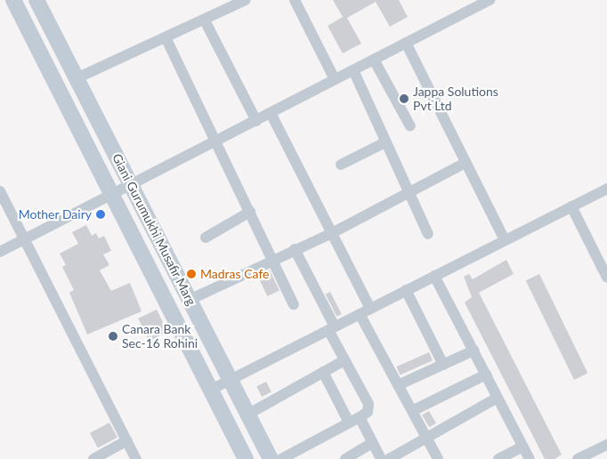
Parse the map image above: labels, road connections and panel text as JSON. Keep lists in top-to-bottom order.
{
  "streets": {
    "street": ["Giani Gurumukhi Musafir Marg"]
  },
  "places": [
    "Jappa Solutions Pvt Ltd",
    "Mother Dairy",
    "Madras Cafe",
    "Canara Bank Sec-16 Rohini"
  ]
}
